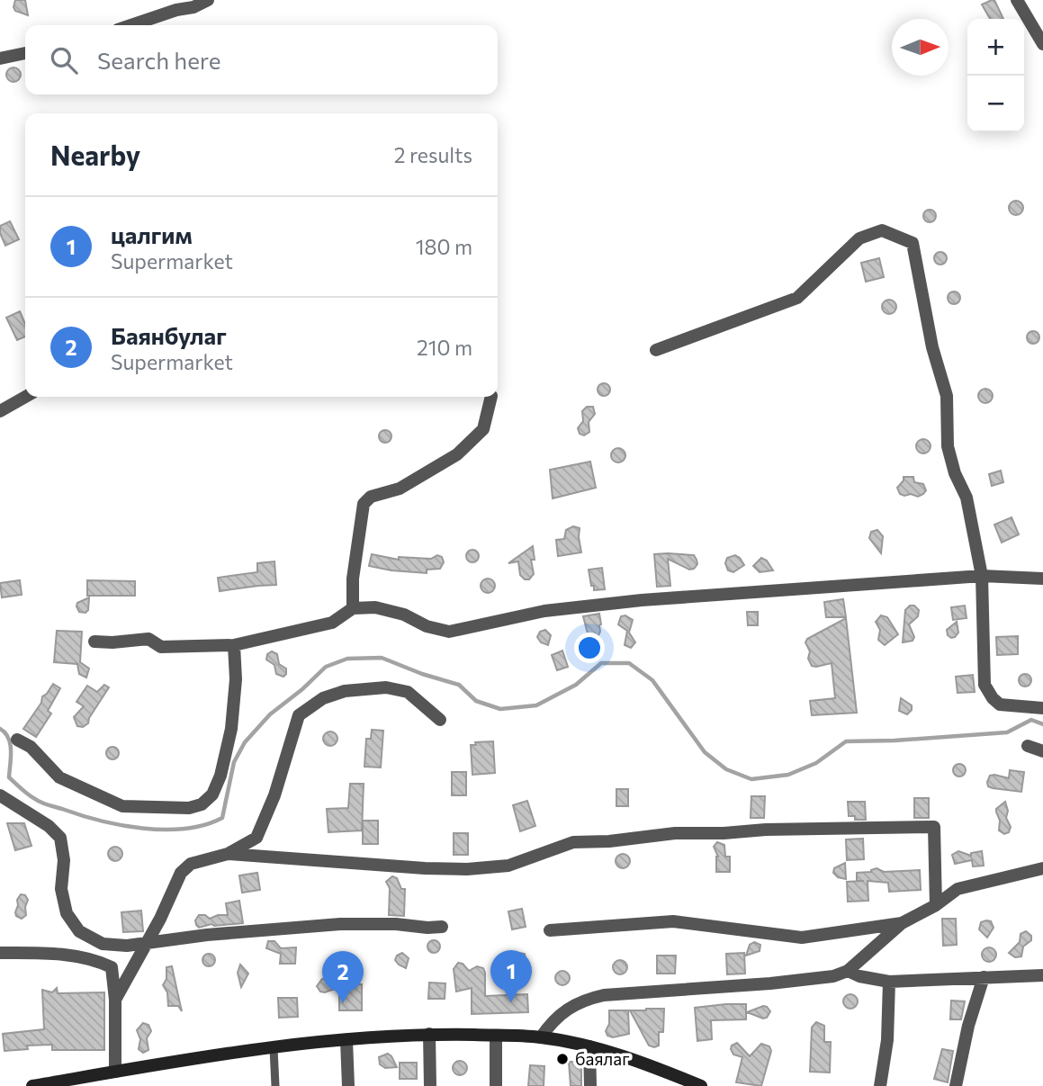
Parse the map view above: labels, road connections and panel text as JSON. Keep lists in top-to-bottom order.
{
  "places": ["баялаг"],
  "north": "right",
  "page": {
    "map_buttons": ["+", "−"],
    "search": "Search here",
    "heading": ["Nearby", "2 results"],
    "list": [
      {
        "mark": "1",
        "name": "цалгим",
        "note": "Supermarket",
        "value": "180 m"
      },
      {
        "mark": "2",
        "name": "Баянбулаг",
        "note": "Supermarket",
        "value": "210 m"
      }
    ],
    "pins": ["1", "2"]
  }
}
